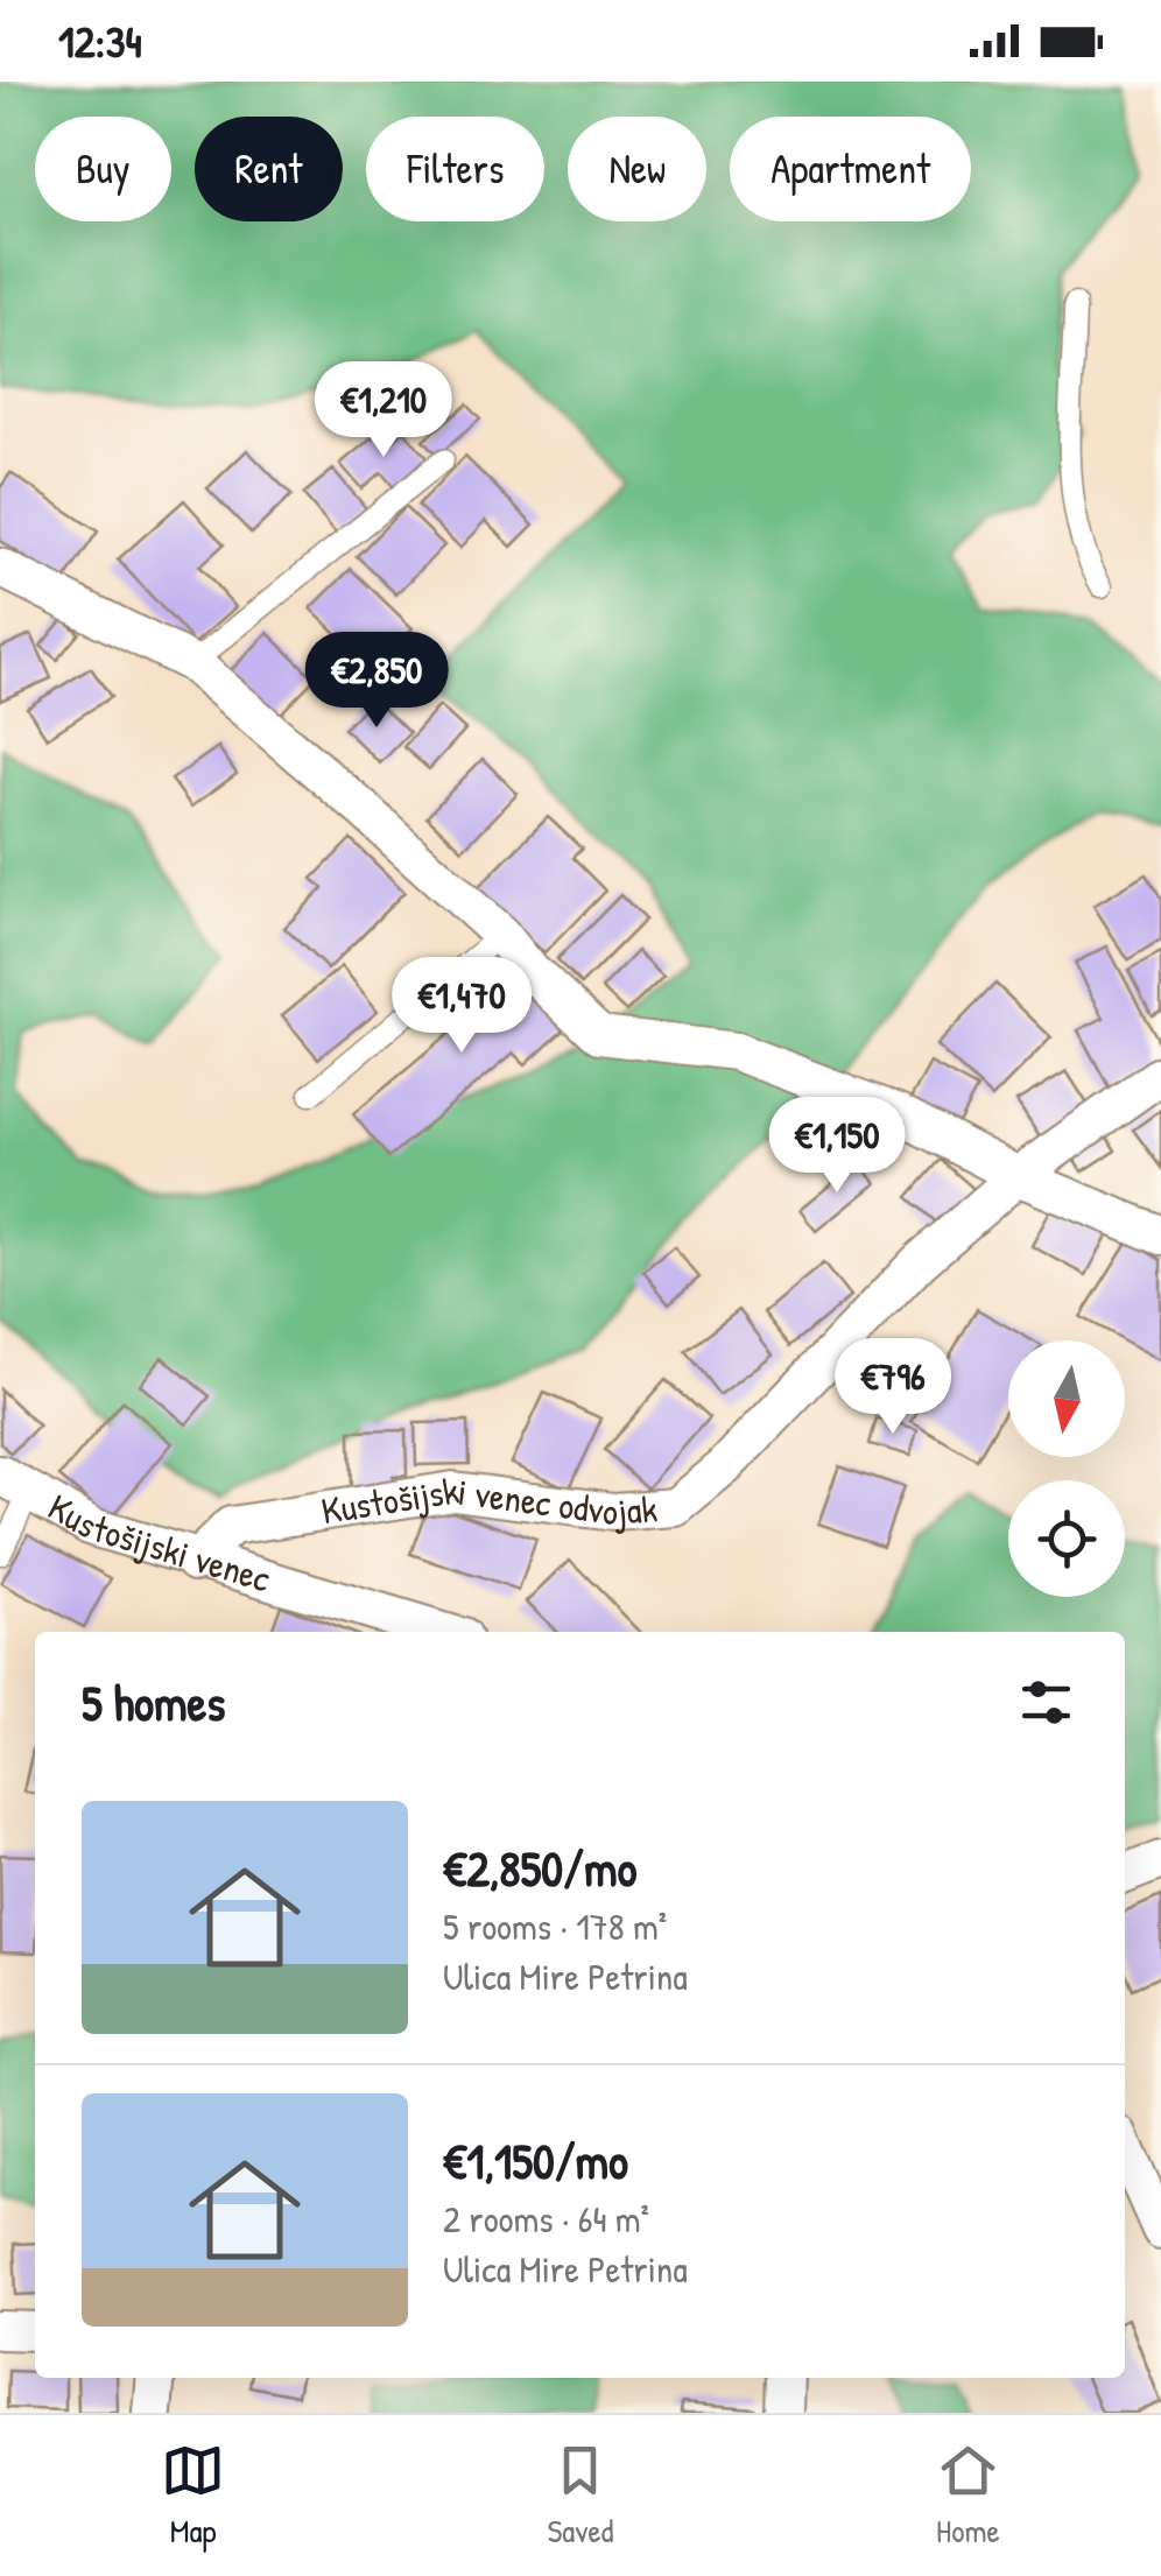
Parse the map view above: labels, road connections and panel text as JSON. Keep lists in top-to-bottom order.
{
  "streets": {
    "street": ["Kustošijski venec odvojak", "Kustošijski venec"]
  },
  "crossings": [
    ["Kustošijski venec odvojak", "Kustošijski venec"]
  ],
  "north": "bottom",
  "page": {
    "status": "12:34",
    "chip": [
      "Buy",
      "Rent",
      "Filters",
      "New",
      "Apartment"
    ],
    "price": [
      "€1,210",
      "€2,850",
      "€1,470",
      "€1,150",
      "€796"
    ],
    "heading": "5 homes",
    "list": [
      {
        "name": "€2,850/mo",
        "note": "5 rooms · 178 m² · Ulica Mire Petrina"
      },
      {
        "name": "€1,150/mo",
        "note": "2 rooms · 64 m² · Ulica Mire Petrina"
      }
    ],
    "tabs": ["Map", "Saved", "Home"]
  }
}
